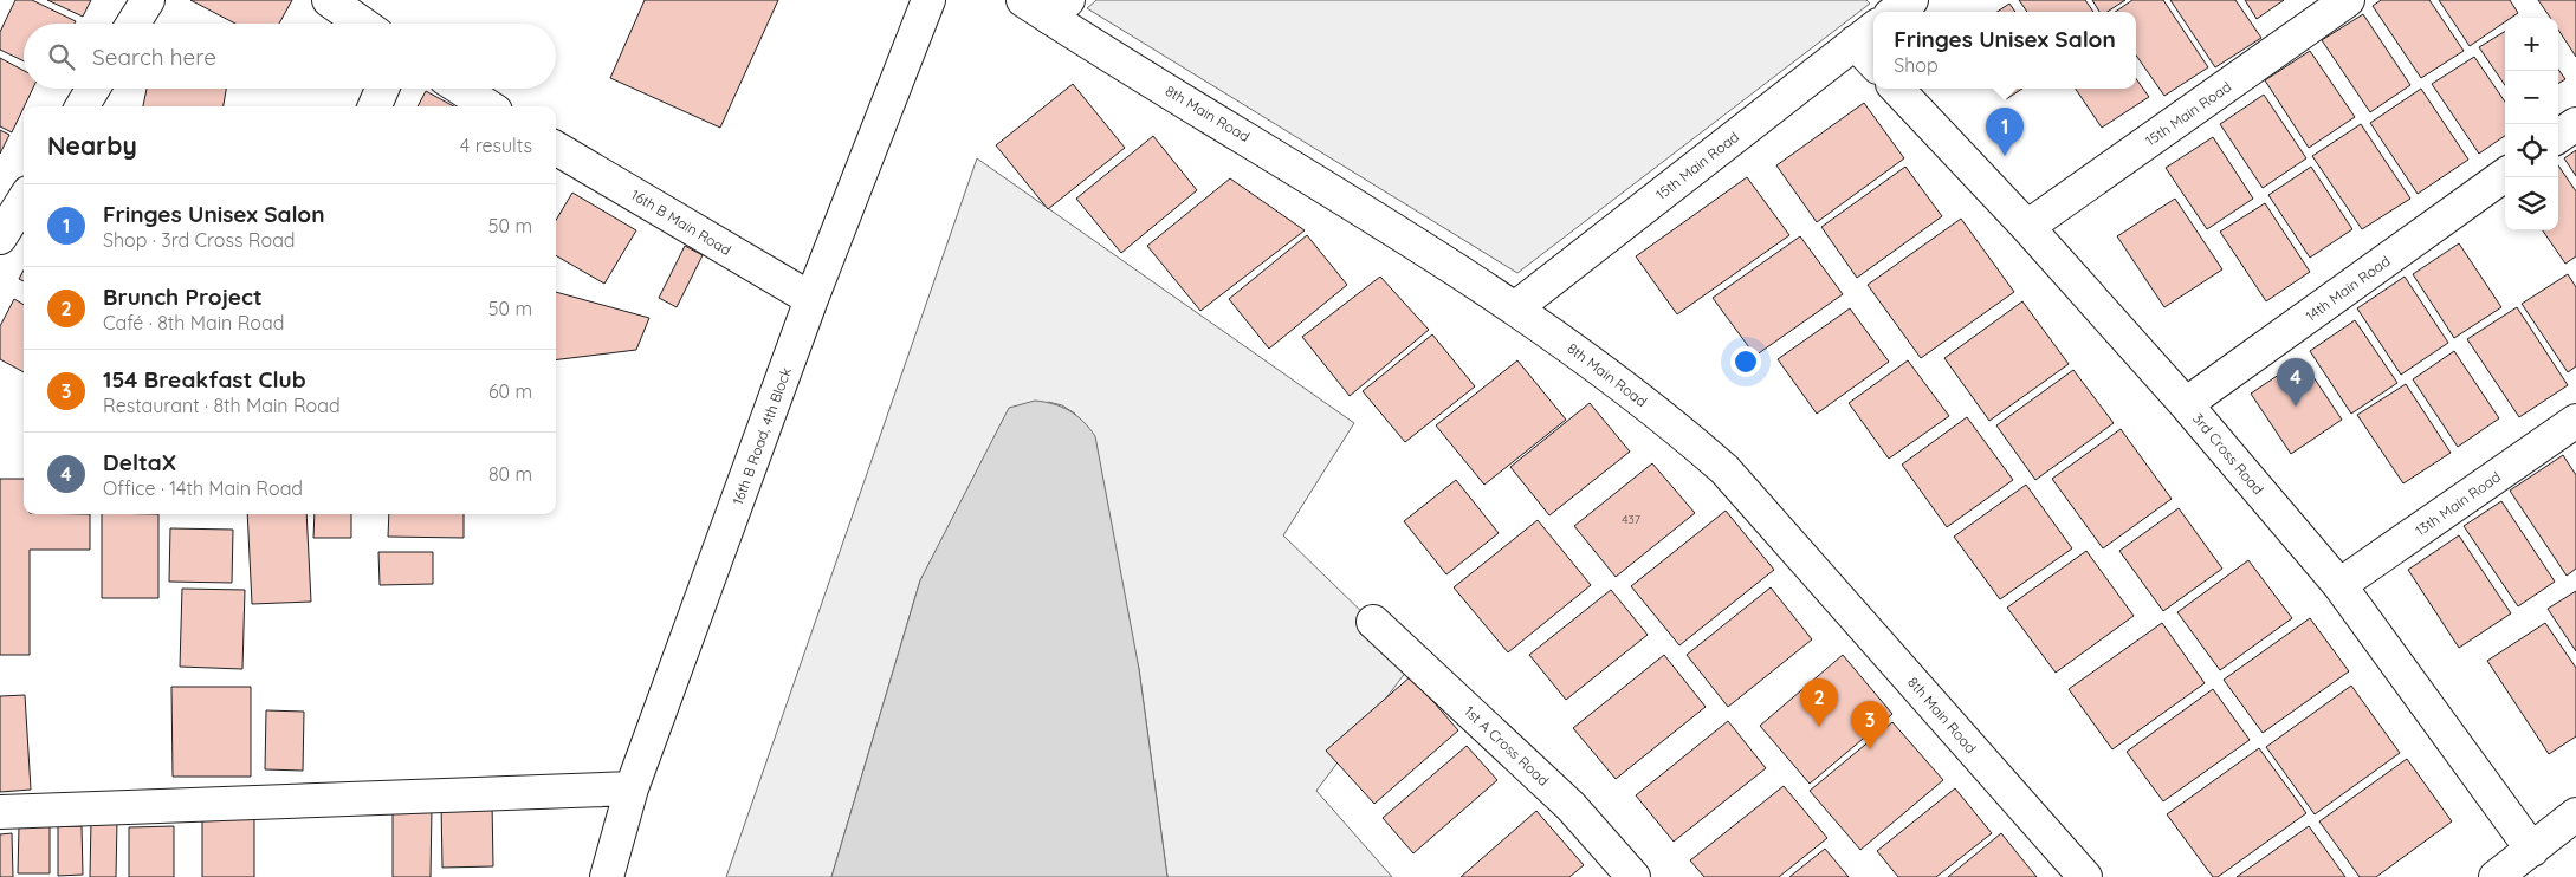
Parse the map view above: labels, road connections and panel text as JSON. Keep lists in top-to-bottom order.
{
  "streets": {
    "street": [
      "8th Main Road",
      "15th Main Road",
      "16th B Main Road",
      "14th Main Road",
      "16th B Road, 4th Block",
      "3rd Cross Road",
      "13th Main Road",
      "1st A Cross Road"
    ]
  },
  "crossings": [
    ["8th Main Road", "15th Main Road"],
    ["15th Main Road", "3rd Cross Road"],
    ["16th B Main Road", "16th B Road, 4th Block"],
    ["14th Main Road", "3rd Cross Road"],
    ["3rd Cross Road", "13th Main Road"]
  ],
  "house_numbers": ["437"],
  "page": {
    "popup": ["Fringes Unisex Salon", "Shop"],
    "map_buttons": ["+", "−"],
    "search": "Search here",
    "heading": ["Nearby", "4 results"],
    "pins": [
      "1",
      "4",
      "2",
      "3"
    ],
    "list": [
      {
        "mark": "1",
        "name": "Fringes Unisex Salon",
        "note": "Shop · 3rd Cross Road",
        "value": "50 m"
      },
      {
        "mark": "2",
        "name": "Brunch Project",
        "note": "Café · 8th Main Road",
        "value": "50 m"
      },
      {
        "mark": "3",
        "name": "154 Breakfast Club",
        "note": "Restaurant · 8th Main Road",
        "value": "60 m"
      },
      {
        "mark": "4",
        "name": "DeltaX",
        "note": "Office · 14th Main Road",
        "value": "80 m"
      }
    ]
  }
}
